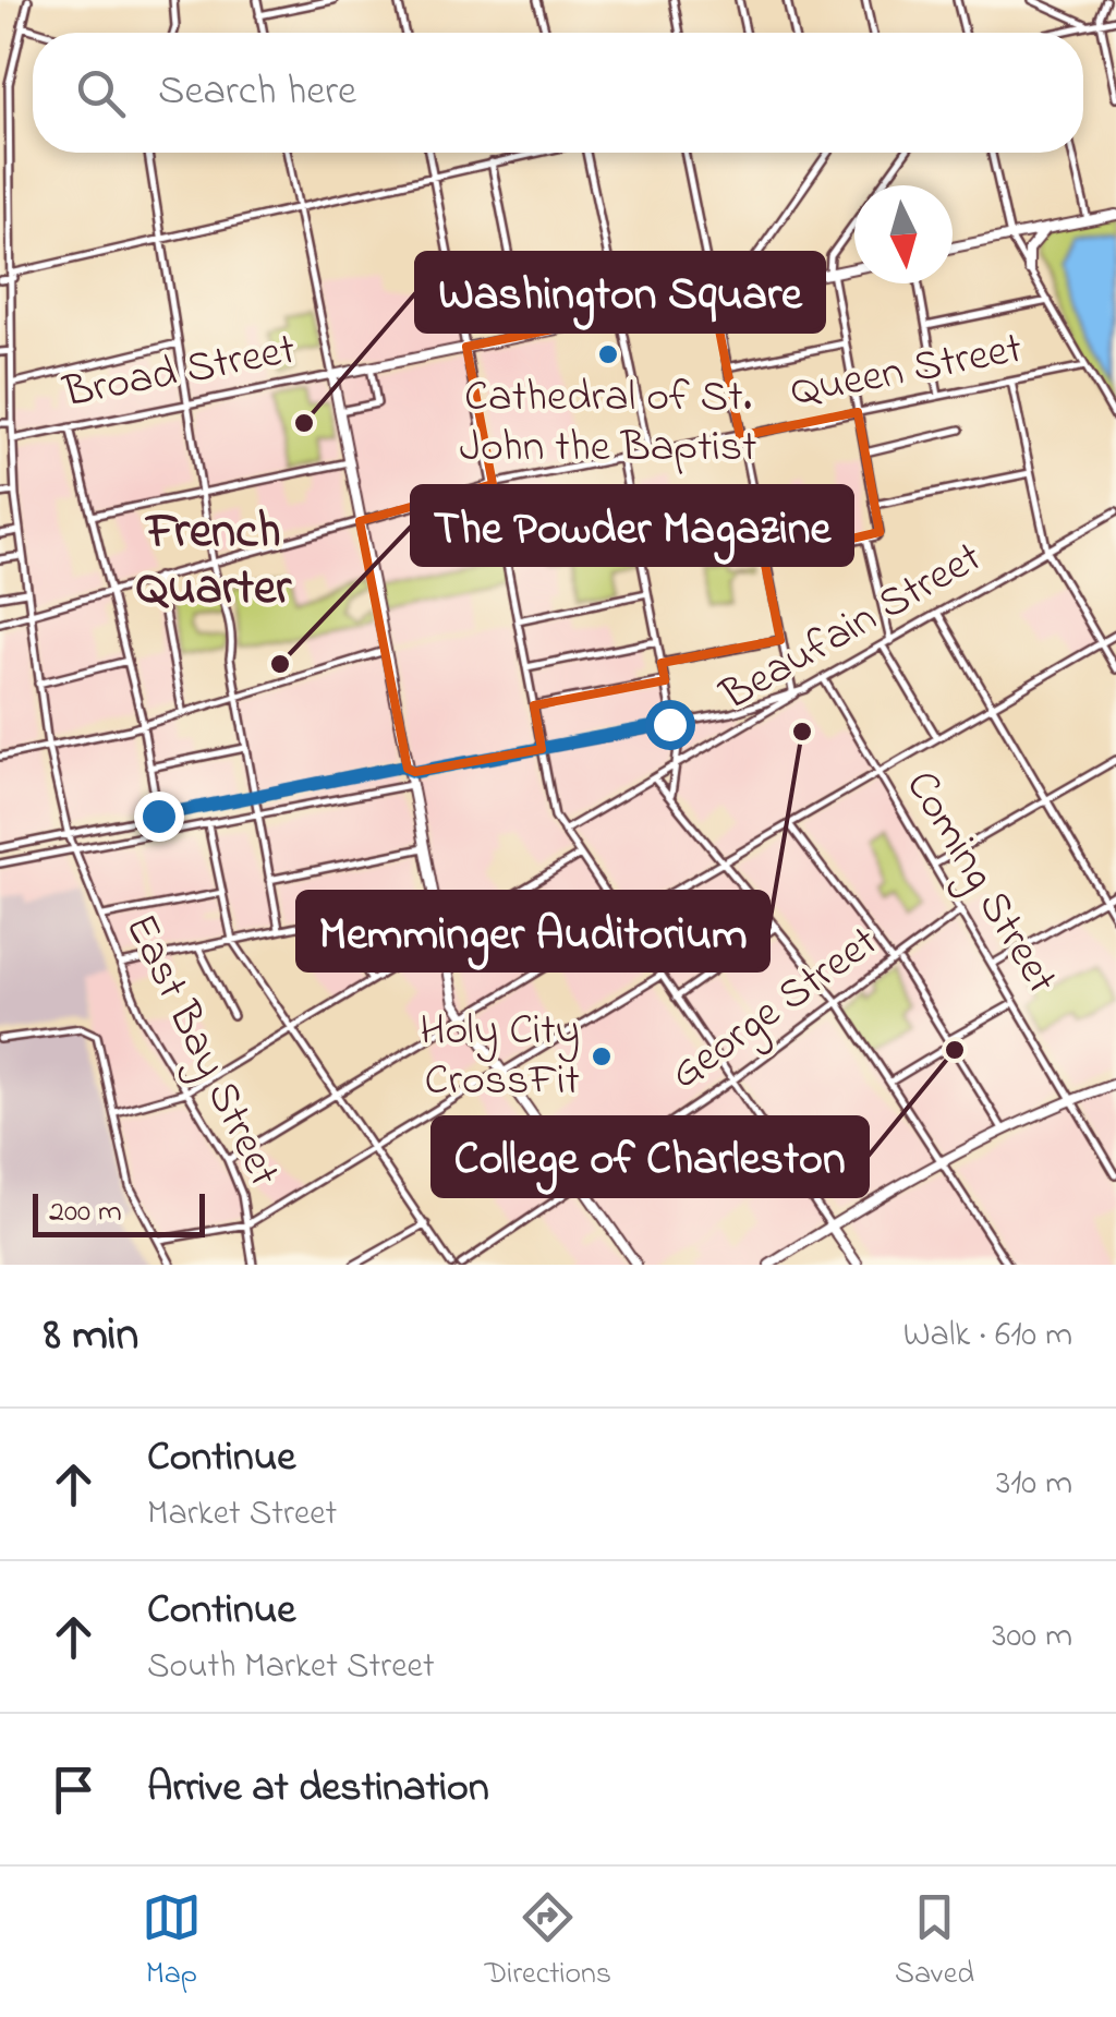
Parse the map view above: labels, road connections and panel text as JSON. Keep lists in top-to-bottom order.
{
  "streets": {
    "main road": ["Broad Street"],
    "street": [
      "Queen Street",
      "Beaufain Street",
      "Coming Street",
      "George Street",
      "East Bay Street"
    ]
  },
  "crossings": [
    ["Queen Street", "East Bay Street"],
    ["Broad Street", "East Bay Street"],
    ["Beaufain Street", "Coming Street"],
    ["Coming Street", "George Street"]
  ],
  "districts": ["French Quarter"],
  "places": [
    "Cathedral of St. John the Baptist",
    "Washington Square",
    "The Powder Magazine",
    "Memminger Auditorium",
    "College of Charleston",
    "Holy City CrossFit"
  ],
  "scale_bar": "200 m",
  "north": "bottom",
  "page": {
    "search": "Search here",
    "scale": "200 m",
    "heading": ["8 min", "Walk · 610 m"],
    "list": [
      ["Continue", "Market Street", "310 m"],
      ["Continue", "South Market Street", "300 m"],
      "Arrive at destination"
    ],
    "nav": ["Map", "Directions", "Saved"]
  }
}
